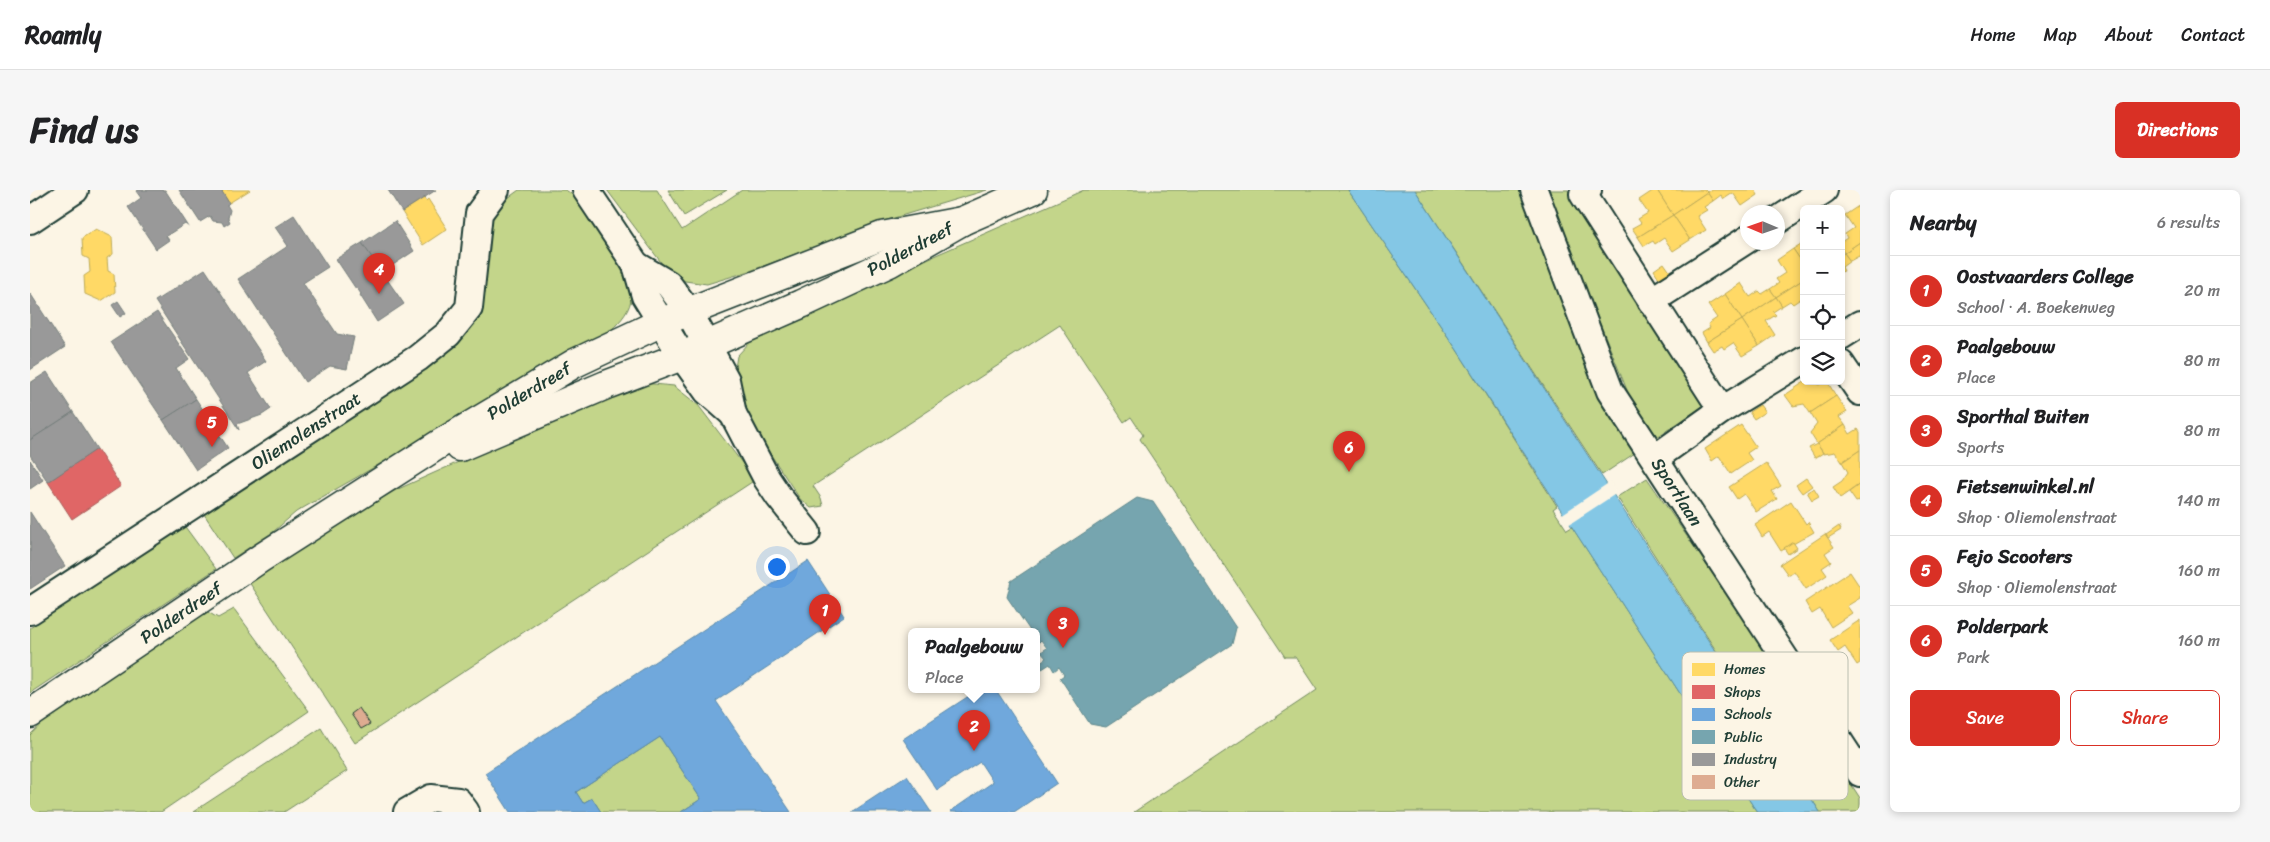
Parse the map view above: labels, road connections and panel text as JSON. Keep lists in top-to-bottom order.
{
  "streets": {
    "main road": ["Polderdreef"],
    "street": ["Oliemolenstraat", "Sportlaan"]
  },
  "legend": [
    "Homes",
    "Shops",
    "Schools",
    "Public",
    "Industry",
    "Other"
  ],
  "north": "left",
  "page": {
    "header": "Roamly",
    "nav": [
      "Home",
      "Map",
      "About",
      "Contact"
    ],
    "title": "Find us",
    "buttons": [
      "Directions",
      ["Save", "Share"]
    ],
    "heading": ["Nearby", "6 results"],
    "map_buttons": ["+", "−"],
    "pins": [
      "4",
      "5",
      "6",
      "1",
      "3",
      "2"
    ],
    "list": [
      {
        "mark": "1",
        "name": "Oostvaarders College",
        "note": "School · A. Boekenweg",
        "value": "20 m"
      },
      {
        "mark": "2",
        "name": "Paalgebouw",
        "note": "Place",
        "value": "80 m"
      },
      {
        "mark": "3",
        "name": "Sporthal Buiten",
        "note": "Sports",
        "value": "80 m"
      },
      {
        "mark": "4",
        "name": "Fietsenwinkel.nl",
        "note": "Shop · Oliemolenstraat",
        "value": "140 m"
      },
      {
        "mark": "5",
        "name": "Fejo Scooters",
        "note": "Shop · Oliemolenstraat",
        "value": "160 m"
      },
      {
        "mark": "6",
        "name": "Polderpark",
        "note": "Park",
        "value": "160 m"
      }
    ],
    "popup": ["Paalgebouw", "Place"]
  }
}
